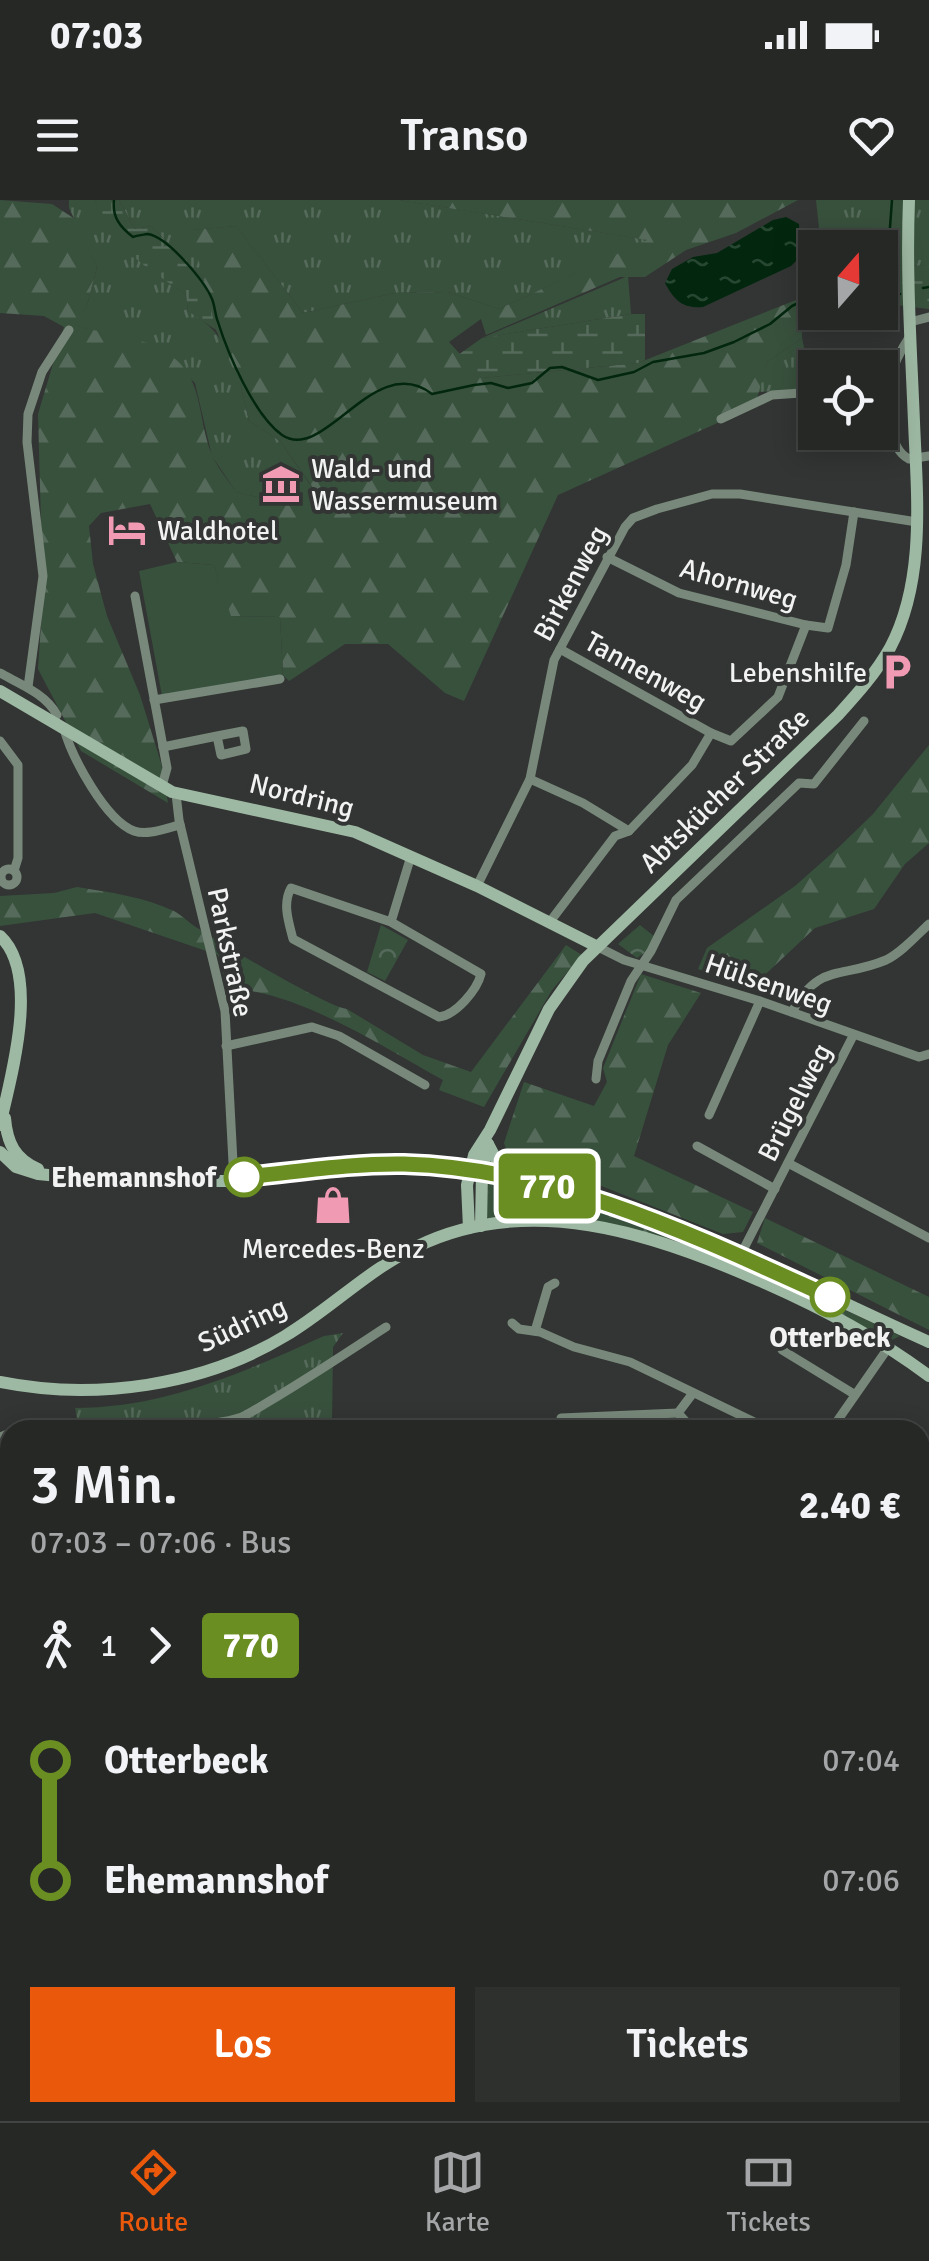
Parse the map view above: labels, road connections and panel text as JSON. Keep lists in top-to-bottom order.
{
  "streets": {
    "street": [
      "Birkenweg",
      "Ahornweg",
      "Tannenweg",
      "Abtskücher Straße",
      "Nordring",
      "Parkstraße",
      "Hülsenweg",
      "Brügelweg",
      "Südring"
    ]
  },
  "crossings": [
    ["Birkenweg", "Ahornweg"],
    ["Birkenweg", "Tannenweg"],
    ["Birkenweg", "Abtskücher Straße"],
    ["Birkenweg", "Nordring"],
    ["Abtskücher Straße", "Nordring"],
    ["Abtskücher Straße", "Hülsenweg"],
    ["Abtskücher Straße", "Südring"],
    ["Nordring", "Parkstraße"],
    ["Nordring", "Hülsenweg"],
    ["Hülsenweg", "Brügelweg"]
  ],
  "places": {
    "museum": ["Wald- und Wassermuseum"],
    "hotel": ["Waldhotel"],
    "parking": ["Lebenshilfe"],
    "other": ["Ehemannshof", "Otterbeck"],
    "shop": ["Mercedes-Benz"]
  },
  "lines": ["bus line 770"],
  "north": "top",
  "page": {
    "status": "07:03",
    "header": "Transo",
    "on_map": "770",
    "heading": ["3 Min.", "07:03 – 07:06 · Bus", "2.40 €"],
    "legs": ["1", "770"],
    "list": [
      {
        "name": "Otterbeck",
        "value": "07:04"
      },
      {
        "name": "Ehemannshof",
        "value": "07:06"
      }
    ],
    "buttons": ["Los", "Tickets"],
    "tabs": ["Route", "Karte", "Tickets"]
  }
}
